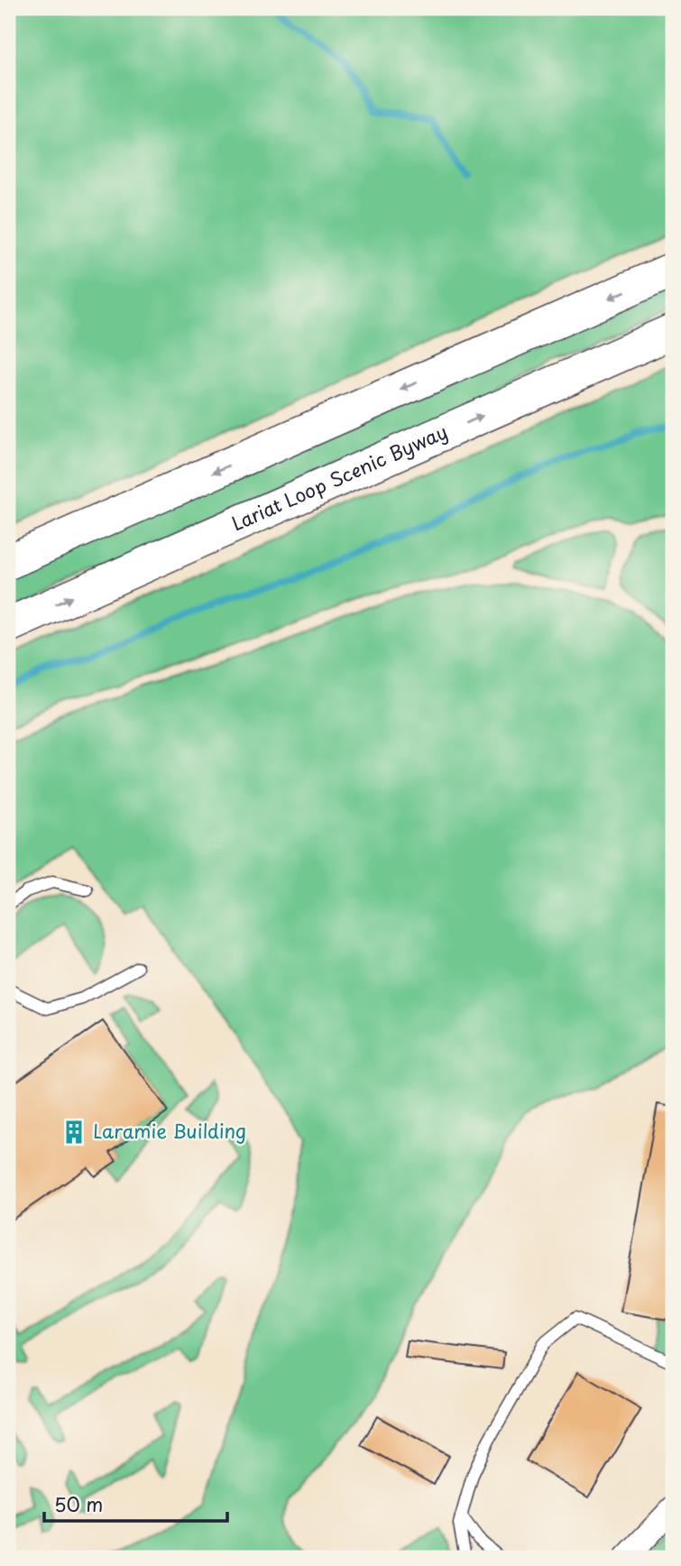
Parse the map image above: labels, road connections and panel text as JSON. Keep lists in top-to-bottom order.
{
  "streets": {
    "highway": ["Lariat Loop Scenic Byway"]
  },
  "places": {
    "building": ["Laramie Building"]
  },
  "scale_bar": "50 m"
}
